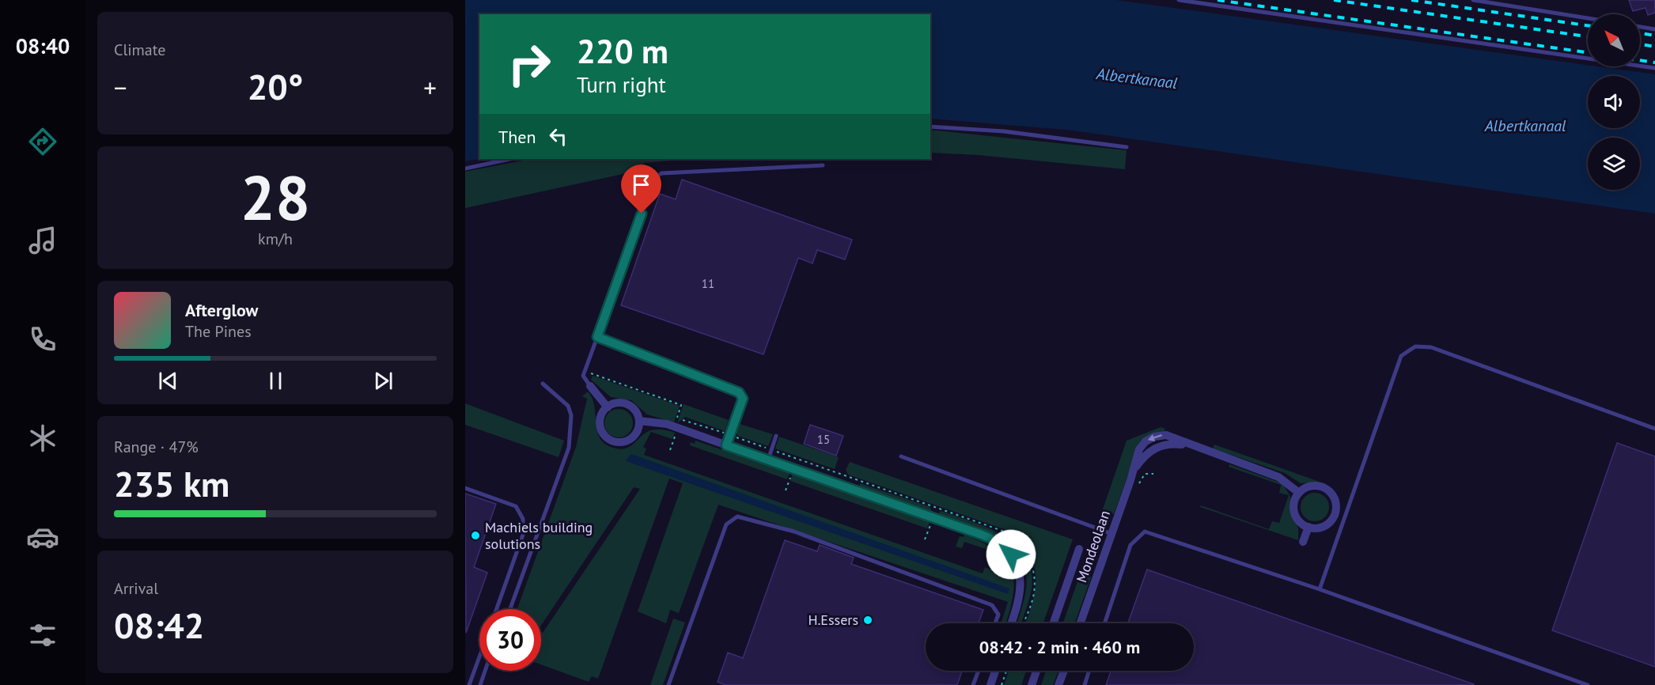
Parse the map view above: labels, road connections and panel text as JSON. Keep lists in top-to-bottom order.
{
  "streets": {
    "street": ["Mondeolaan"]
  },
  "water": ["Albertkanaal"],
  "places": ["Machiels building solutions", "H.Essers"],
  "house_numbers": ["11", "15"],
  "north": "top left",
  "page": {
    "tabs": "08:40",
    "tile": [
      "Climate",
      ["28", "km/h"],
      ["Range · 47%", "235 km"],
      ["Arrival", "08:42"]
    ],
    "turn": ["220 m", "Turn right"],
    "heat": ["−", "20°", "+"],
    "then": "Then",
    "song": ["Afterglow", "The Pines"],
    "limit": "30",
    "trip": "08:42 · 2 min · 460 m"
  }
}
